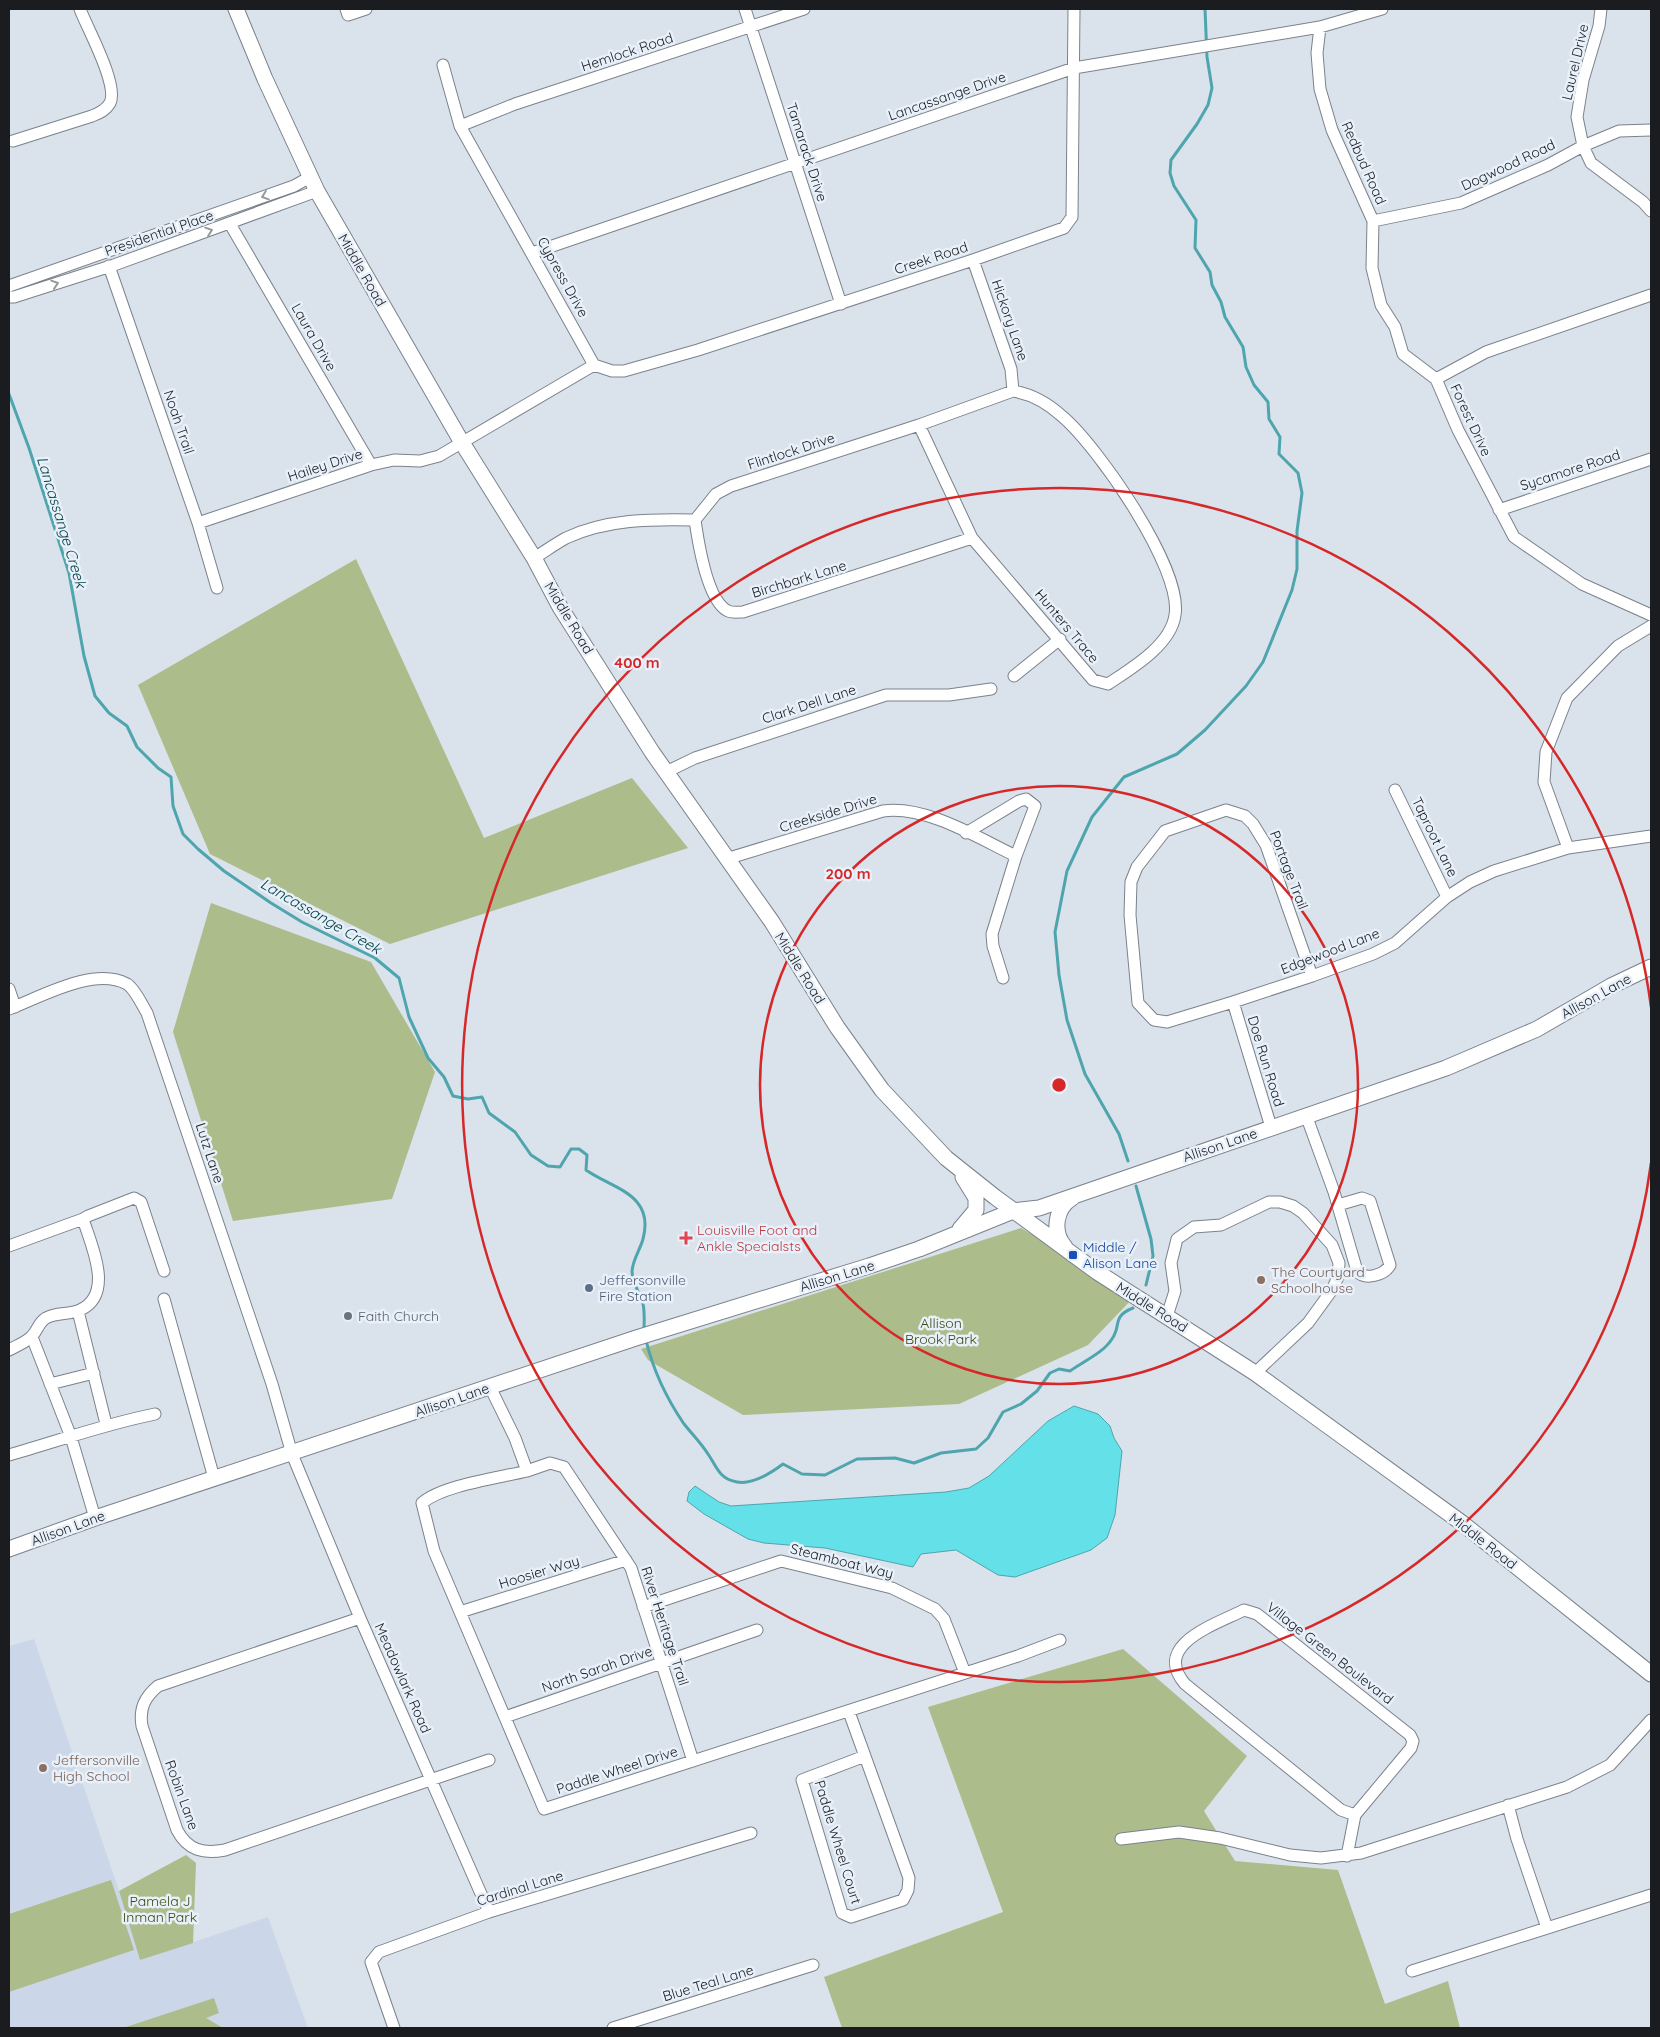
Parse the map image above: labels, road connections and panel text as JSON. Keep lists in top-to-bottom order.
{
  "streets": {
    "main road": ["Middle Road", "Allison Lane"],
    "street": [
      "Hemlock Road",
      "Laurel Drive",
      "Lancassange Drive",
      "Tamarack Drive",
      "Redbud Road",
      "Dogwood Road",
      "Presidential Place",
      "Creek Road",
      "Cypress Drive",
      "Hickory Lane",
      "Laura Drive",
      "Forest Drive",
      "Noah Trail",
      "Flintlock Drive",
      "Hailey Drive",
      "Sycamore Road",
      "Birchbark Lane",
      "Hunters Trace",
      "Clark Dell Lane",
      "Creekside Drive",
      "Taproot Lane",
      "Portage Trail",
      "Edgewood Lane",
      "Doe Run Road",
      "Lutz Lane",
      "Steamboat Way",
      "Hoosier Way",
      "River Heritage Trail",
      "Village Green Boulevard",
      "North Sarah Drive",
      "Meadowlark Road",
      "Paddle Wheel Drive",
      "Robin Lane",
      "Paddle Wheel Court",
      "Cardinal Lane",
      "Blue Teal Lane"
    ]
  },
  "crossings": [
    ["Hemlock Road", "Tamarack Drive"],
    ["Hemlock Road", "Cypress Drive"],
    ["Laurel Drive", "Dogwood Road"],
    ["Lancassange Drive", "Tamarack Drive"],
    ["Lancassange Drive", "Redbud Road"],
    ["Lancassange Drive", "Creek Road"],
    ["Lancassange Drive", "Cypress Drive"],
    ["Tamarack Drive", "Creek Road"],
    ["Redbud Road", "Dogwood Road"],
    ["Redbud Road", "Forest Drive"],
    ["Presidential Place", "Middle Road"],
    ["Presidential Place", "Laura Drive"],
    ["Presidential Place", "Noah Trail"],
    ["Creek Road", "Cypress Drive"],
    ["Creek Road", "Hickory Lane"],
    ["Middle Road", "Hailey Drive"],
    ["Middle Road", "Clark Dell Lane"],
    ["Middle Road", "Creekside Drive"],
    ["Middle Road", "Allison Lane"],
    ["Hickory Lane", "Flintlock Drive"],
    ["Hickory Lane", "Hunters Trace"],
    ["Laura Drive", "Hailey Drive"],
    ["Forest Drive", "Sycamore Road"],
    ["Noah Trail", "Hailey Drive"],
    ["Flintlock Drive", "Birchbark Lane"],
    ["Flintlock Drive", "Hunters Trace"],
    ["Birchbark Lane", "Hunters Trace"],
    ["Taproot Lane", "Edgewood Lane"],
    ["Portage Trail", "Edgewood Lane"],
    ["Edgewood Lane", "Doe Run Road"],
    ["Allison Lane", "Doe Run Road"],
    ["Allison Lane", "Lutz Lane"],
    ["Allison Lane", "Meadowlark Road"],
    ["Lutz Lane", "Meadowlark Road"],
    ["Steamboat Way", "River Heritage Trail"],
    ["Steamboat Way", "Paddle Wheel Drive"],
    ["Hoosier Way", "River Heritage Trail"],
    ["Hoosier Way", "Paddle Wheel Drive"],
    ["River Heritage Trail", "North Sarah Drive"],
    ["River Heritage Trail", "Paddle Wheel Drive"],
    ["North Sarah Drive", "Paddle Wheel Drive"],
    ["Meadowlark Road", "Robin Lane"],
    ["Meadowlark Road", "Cardinal Lane"],
    ["Paddle Wheel Drive", "Paddle Wheel Court"]
  ],
  "water": ["Lancassange Creek"],
  "parks": ["Allison Brook Park", "Pamela J Inman Park"],
  "places": {
    "health": ["Louisville Foot and Ankle Specialsts"],
    "transit": ["Middle / Alison Lane"],
    "other": [
      "The Courtyard Schoolhouse",
      "Jeffersonville Fire Station",
      "Faith Church",
      "Jeffersonville High School"
    ]
  },
  "rings": ["400 m", "200 m"]
}
